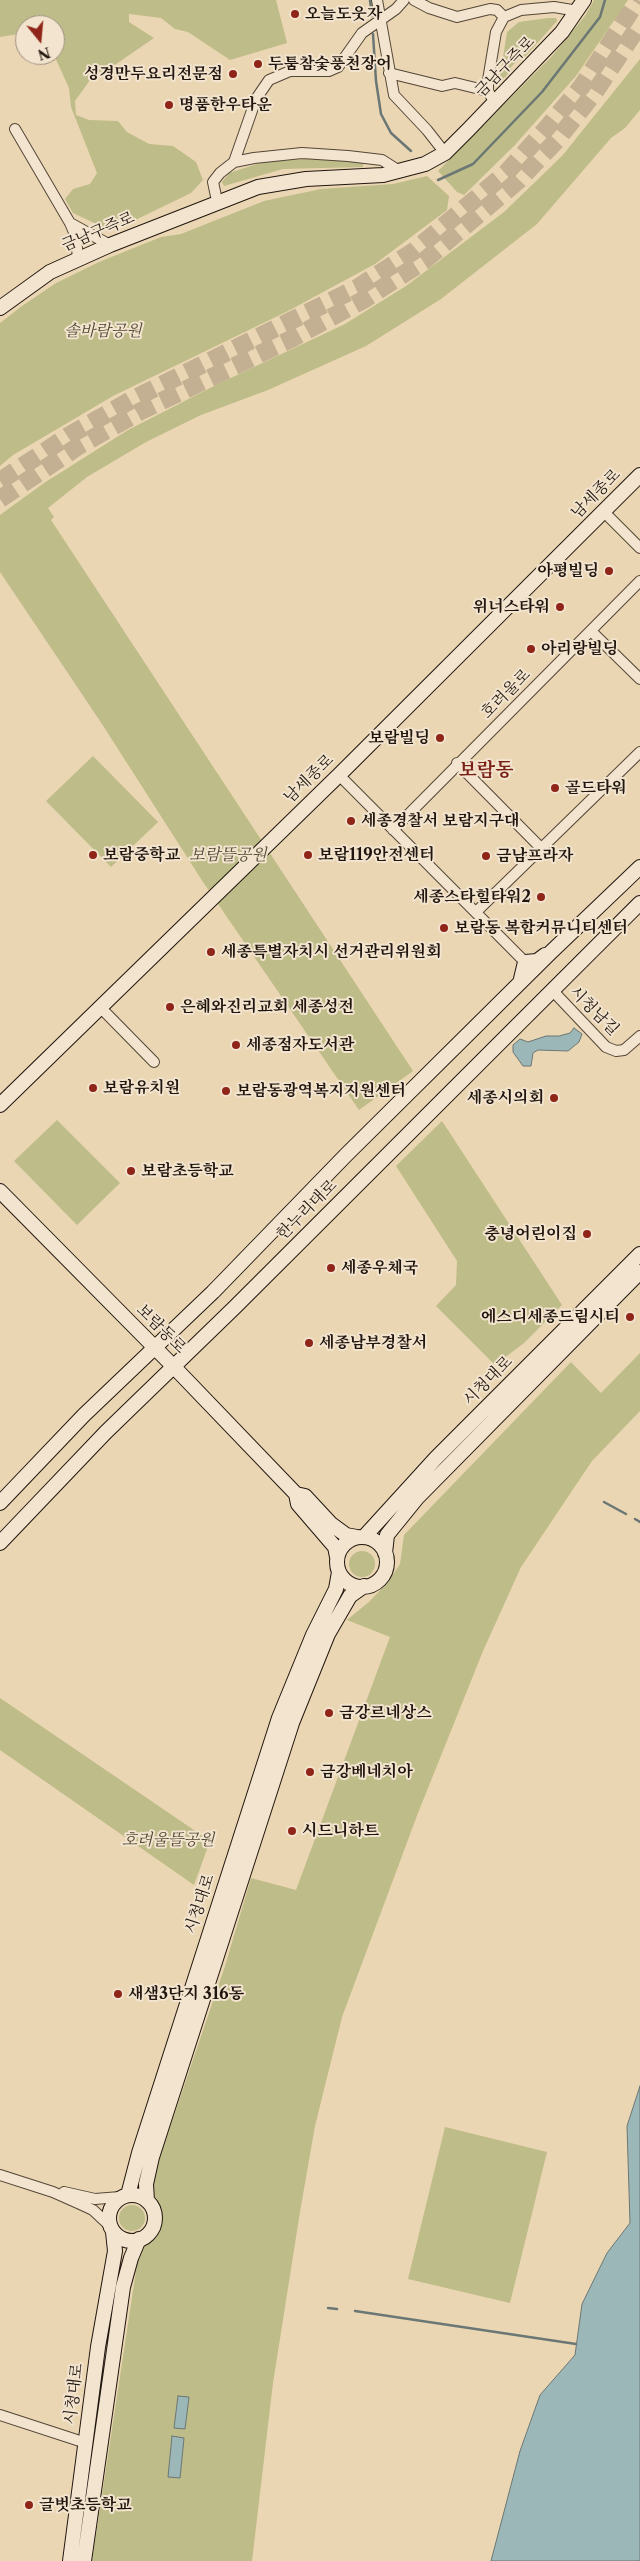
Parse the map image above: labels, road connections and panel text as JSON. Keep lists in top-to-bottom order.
{
  "streets": {
    "street": [
      "금남구즉로",
      "남세종로",
      "호려울로",
      "시청남길",
      "한누리대로",
      "보람동로",
      "시청대로"
    ]
  },
  "crossings": [
    ["시청남길", "한누리대로"],
    ["한누리대로", "보람동로"]
  ],
  "districts": ["보람동"],
  "parks": ["솔바람공원", "보람뜰공원", "호려울뜰공원"],
  "places": [
    "오늘도웃자",
    "두툼참숯풍천장어",
    "성경만두요리전문점",
    "명품한우타운",
    "아평빌딩",
    "위너스타워",
    "아리랑빌딩",
    "보람빌딩",
    "골드타워",
    "세종경찰서 보람지구대",
    "보람중학교",
    "보람119안전센터",
    "금남프라자",
    "세종스타힐타워2",
    "보람동 복합커뮤니티센터",
    "세종특별자치시 선거관리위원회",
    "은혜와진리교회 세종성전",
    "세종점자도서관",
    "보람유치원",
    "보람동광역복지지원센터",
    "세종시의회",
    "보람초등학교",
    "충녕어린이집",
    "세종우체국",
    "에스디세종드림시티",
    "세종남부경찰서",
    "금강르네상스",
    "금강베네치아",
    "시드니하트",
    "새샘3단지 316동",
    "글벗초등학교"
  ],
  "north": "bottom"
}
